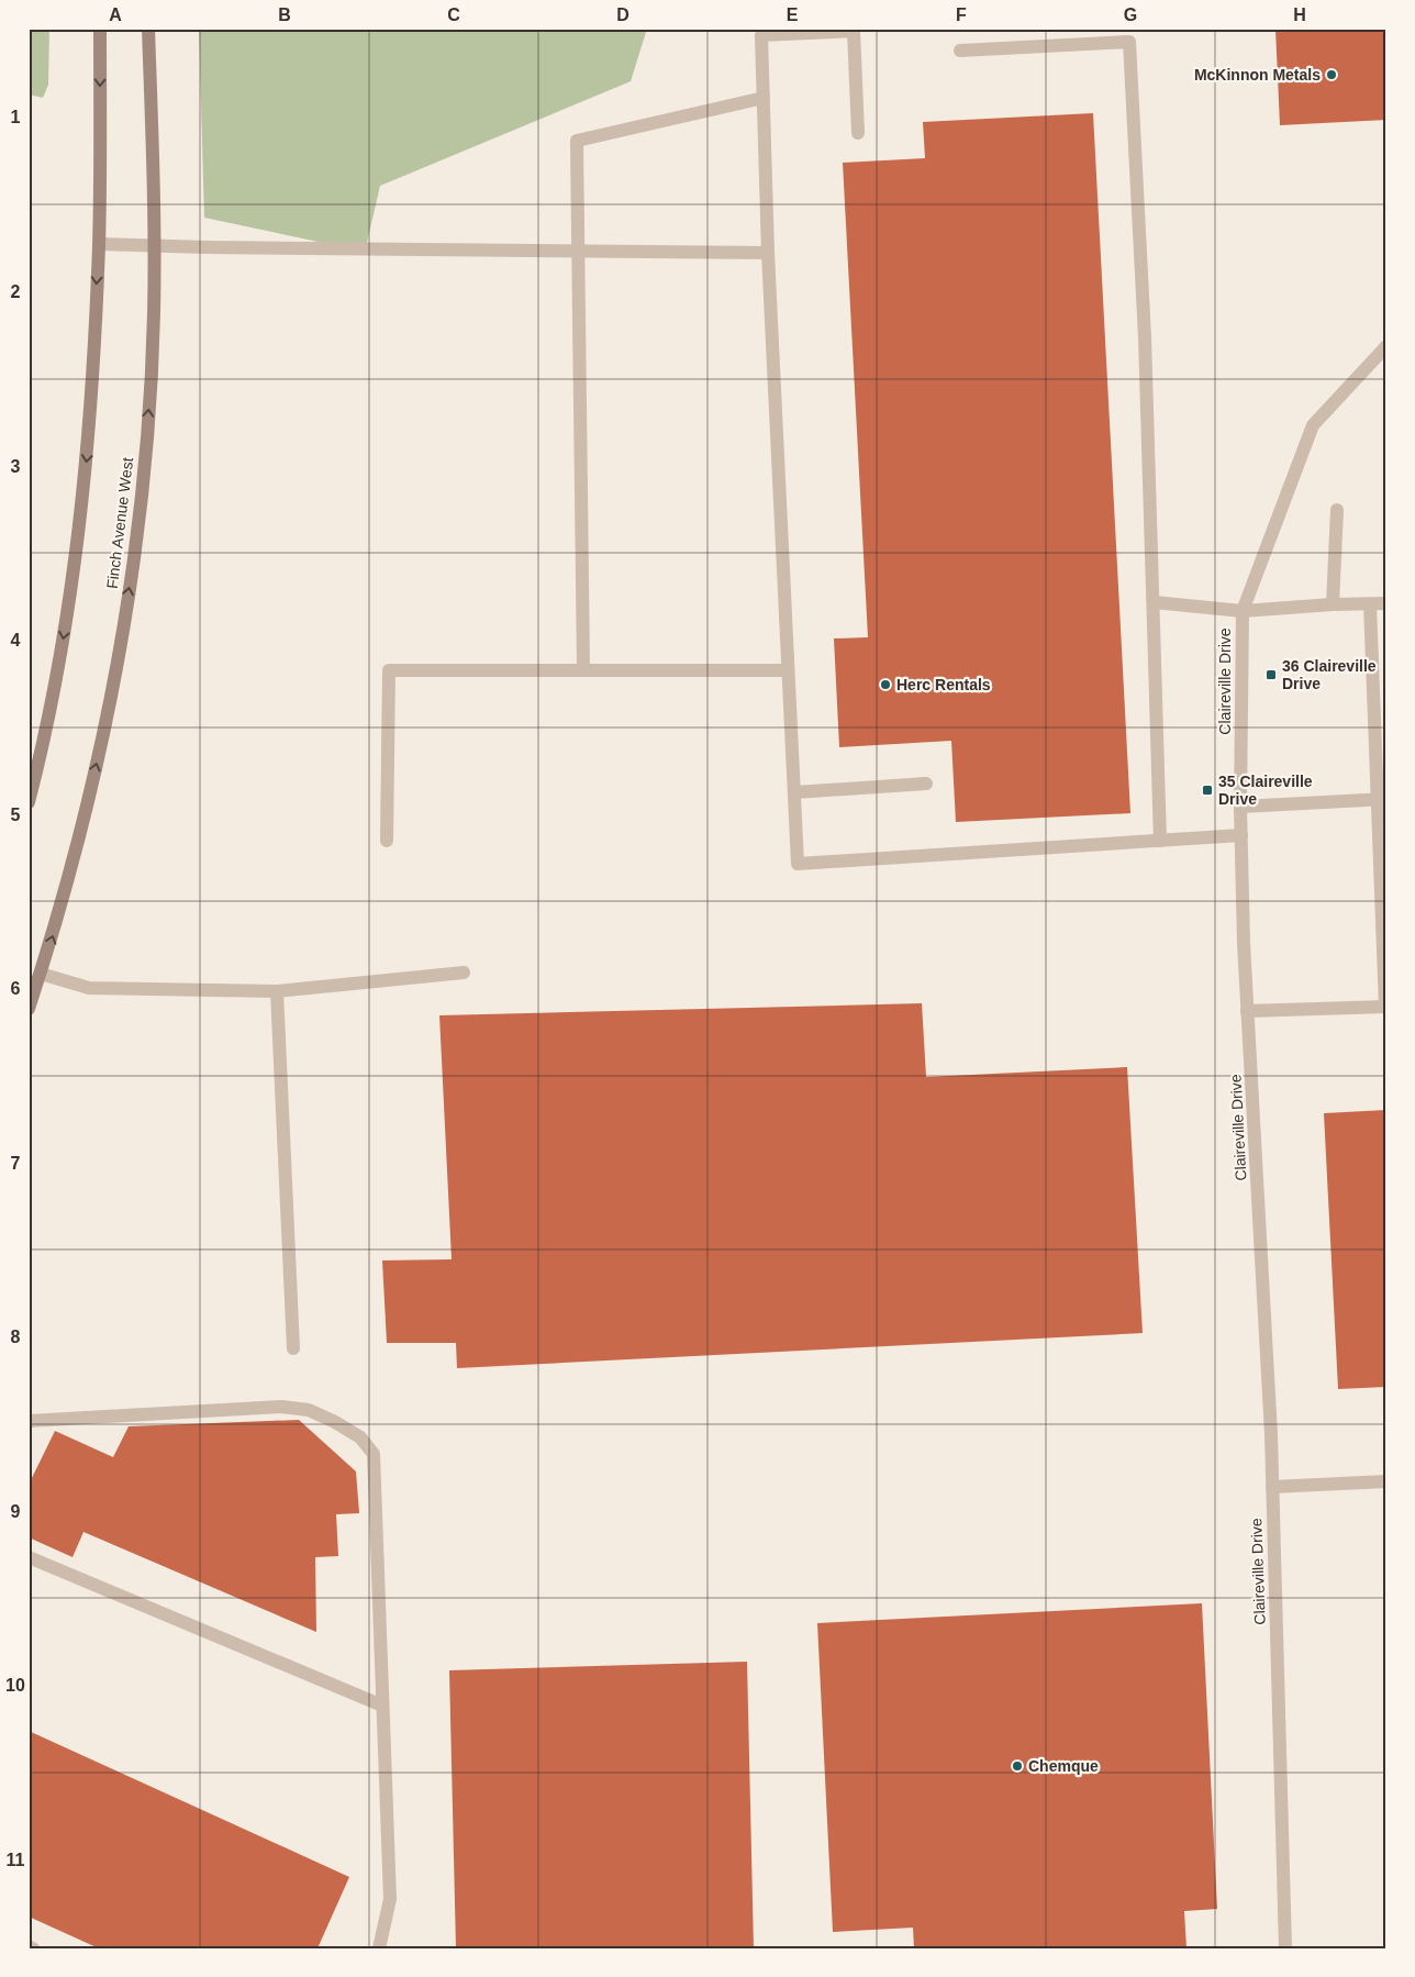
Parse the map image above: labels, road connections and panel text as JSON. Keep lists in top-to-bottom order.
{
  "streets": {
    "main road": ["Finch Avenue West"],
    "street": ["Claireville Drive"]
  },
  "places": {
    "other": ["McKinnon Metals", "Herc Rentals", "Chemque"],
    "transit": ["36 Claireville Drive", "35 Claireville Drive"]
  },
  "grid": {
    "columns": [
      "A",
      "B",
      "C",
      "D",
      "E",
      "F",
      "G",
      "H"
    ],
    "rows": [
      "1",
      "2",
      "3",
      "4",
      "5",
      "6",
      "7",
      "8",
      "9",
      "10",
      "11"
    ]
  }
}
